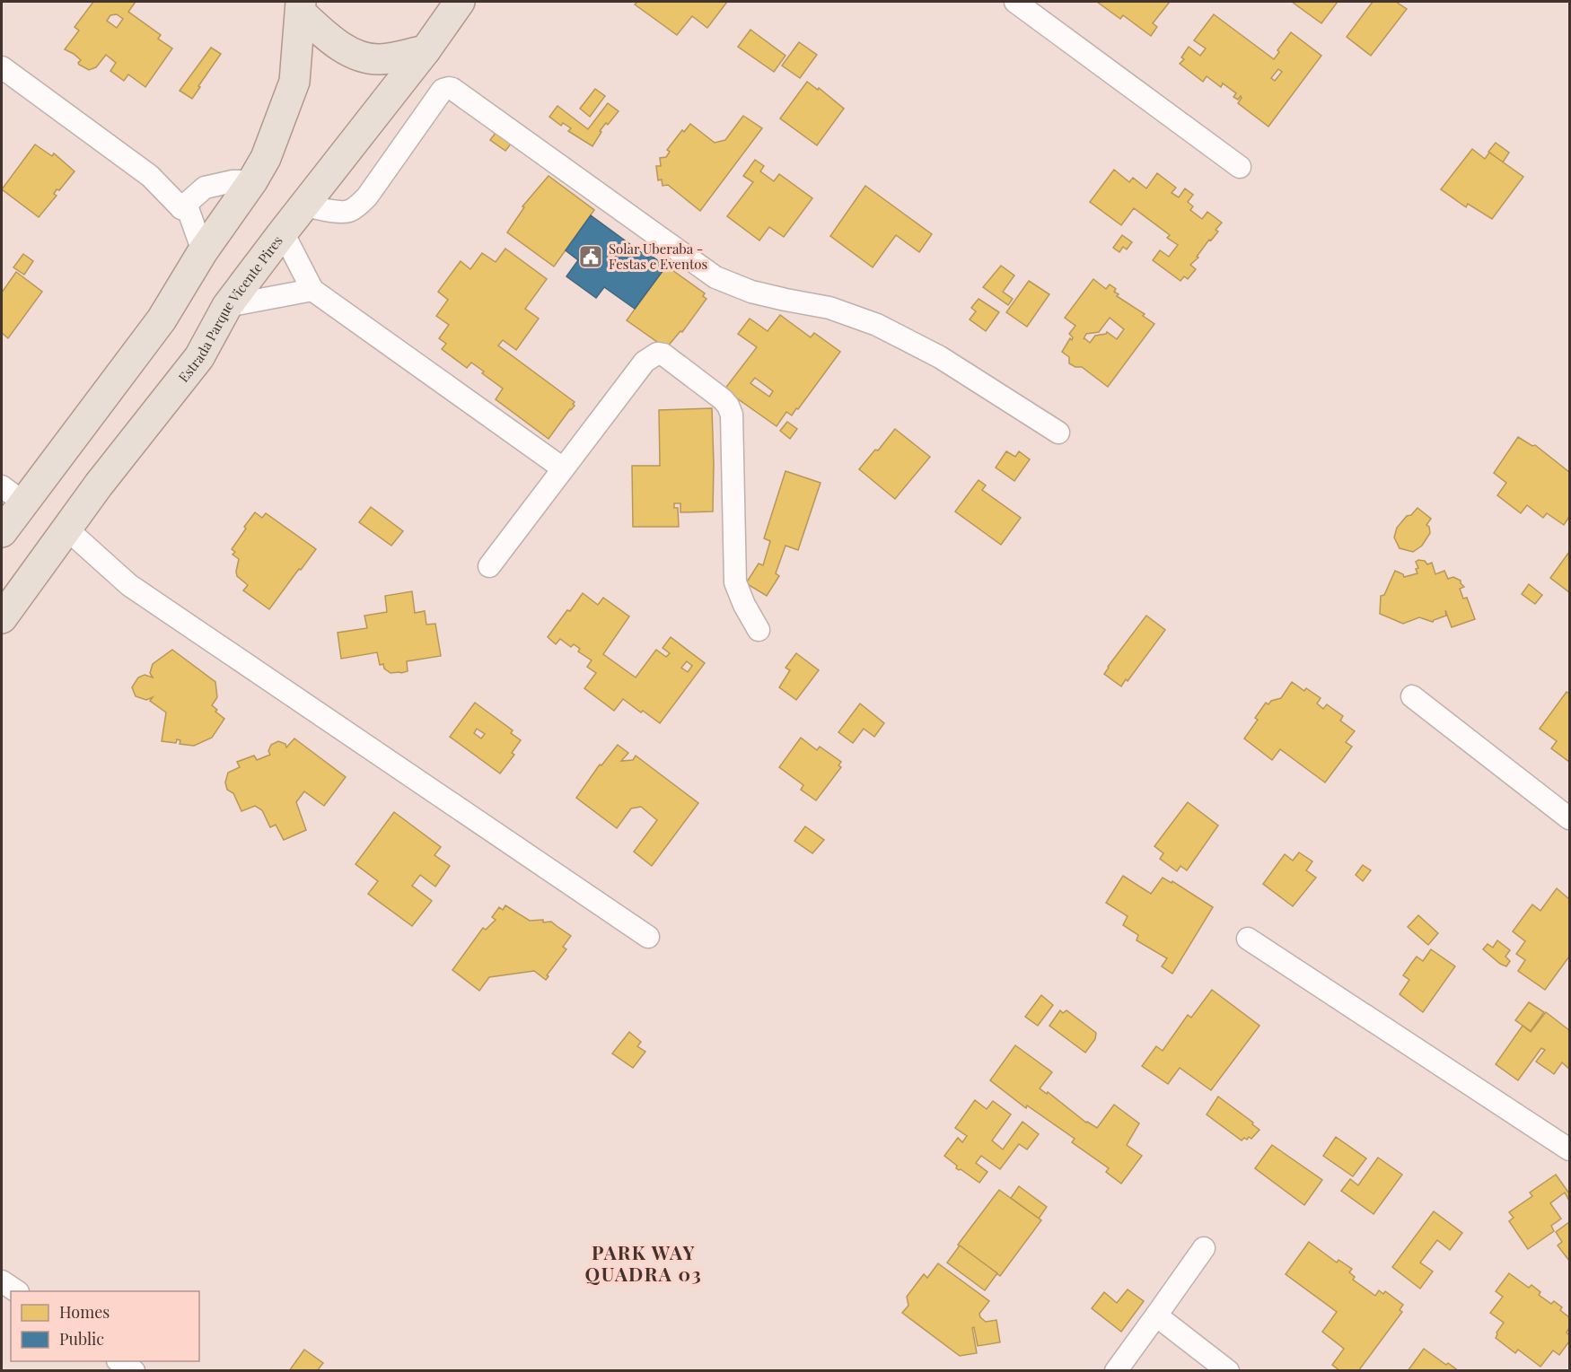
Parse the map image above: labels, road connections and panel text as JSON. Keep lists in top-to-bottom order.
{
  "streets": {
    "main road": ["Estrada Parque Vicente Pires"]
  },
  "districts": ["PARK WAY QUADRA 03"],
  "places": {
    "public building": ["Solar Uberaba - Festas e Eventos"]
  },
  "legend": ["Homes", "Public"]
}
